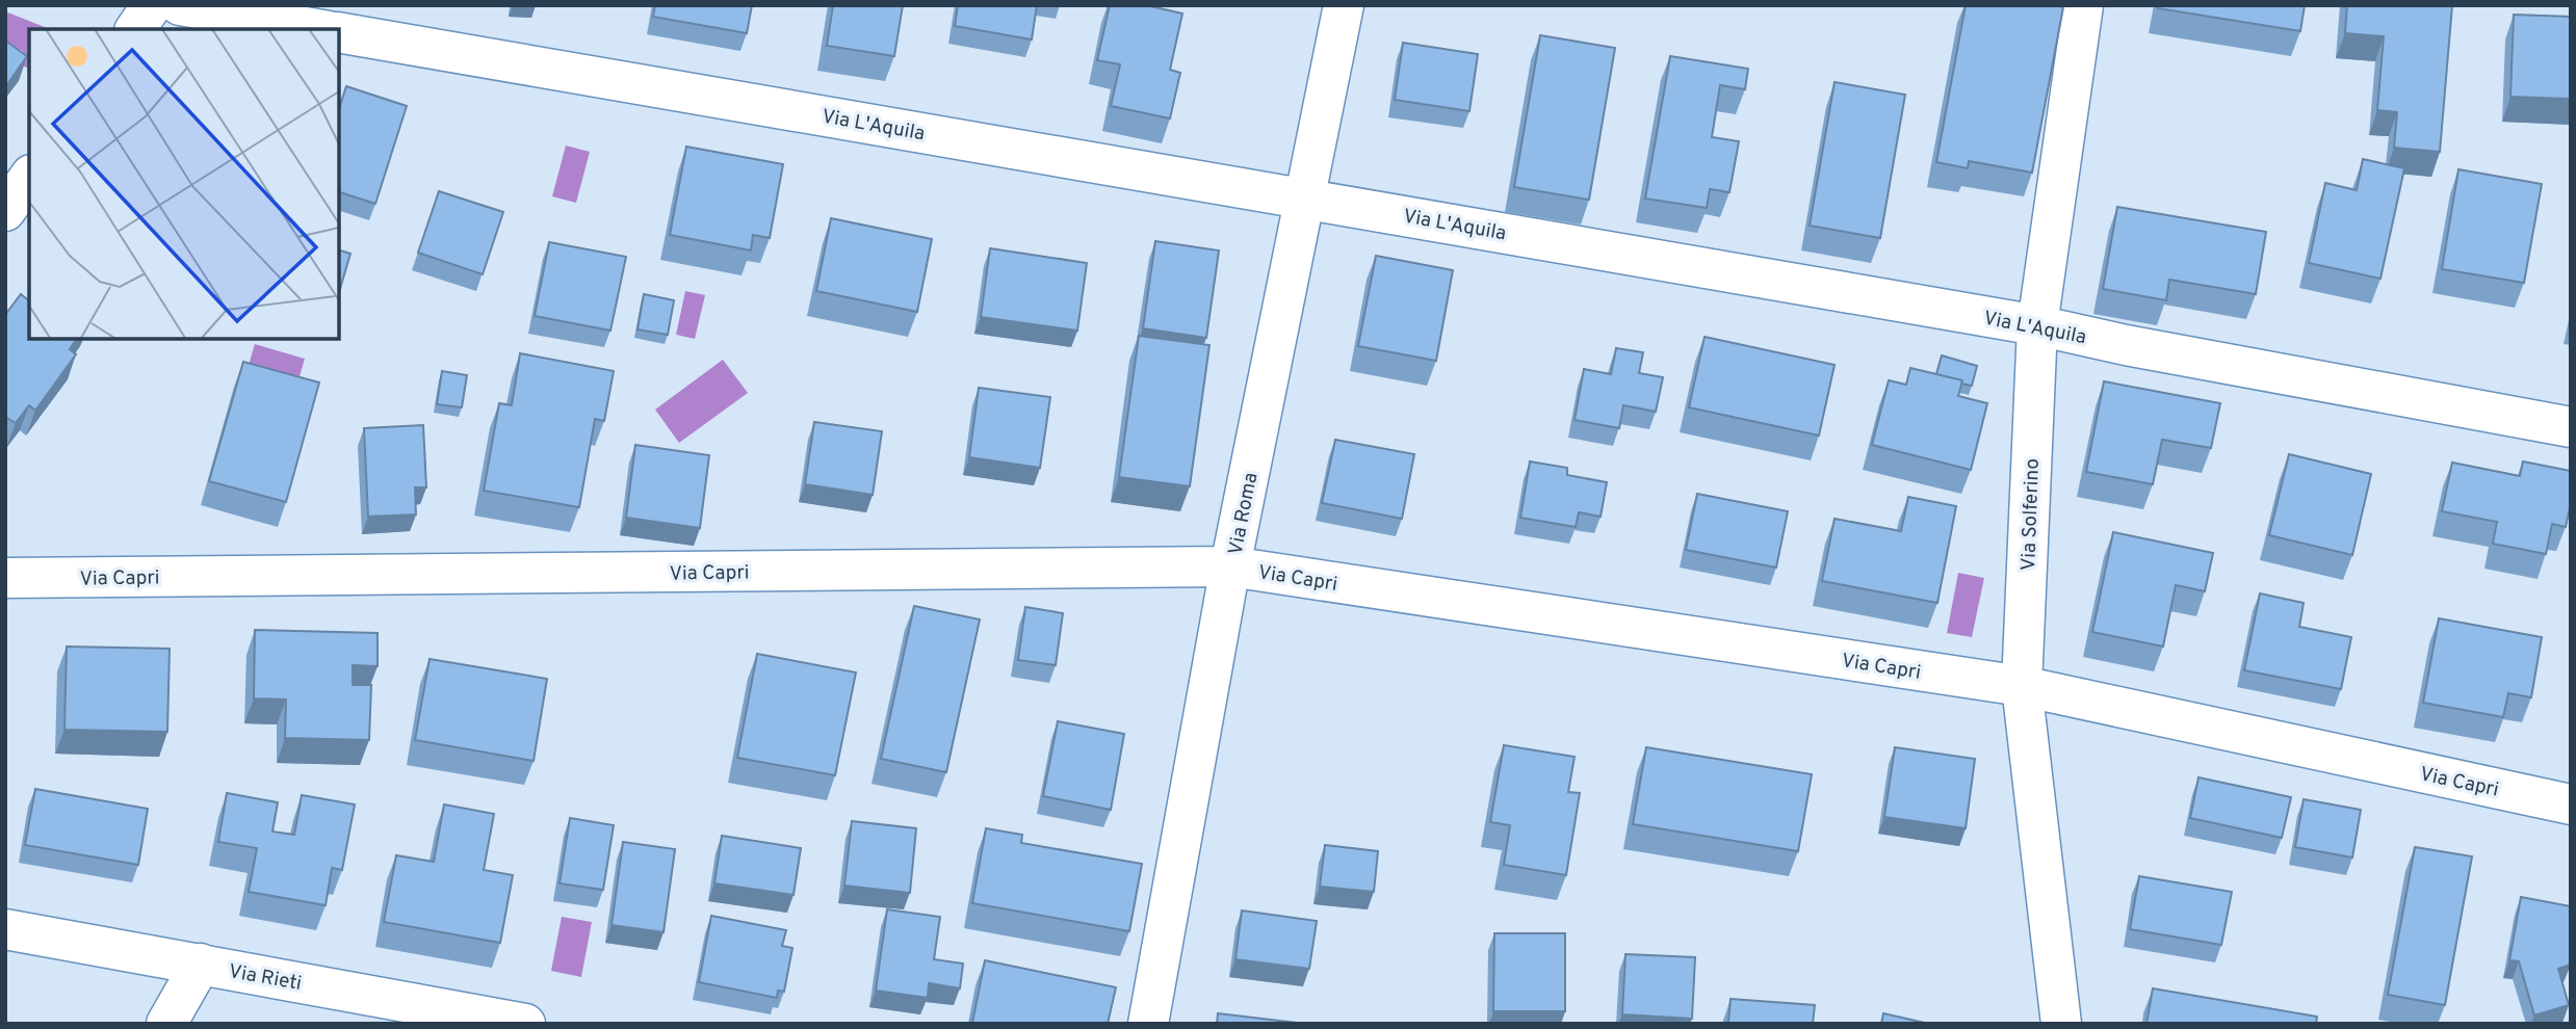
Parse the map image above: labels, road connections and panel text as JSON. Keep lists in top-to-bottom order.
{
  "streets": {
    "street": [
      "Via L'Aquila",
      "Via Roma",
      "Via Solferino",
      "Via Capri",
      "Via Rieti"
    ]
  },
  "crossings": [
    ["Via L'Aquila", "Via Roma"],
    ["Via L'Aquila", "Via Solferino"],
    ["Via Roma", "Via Capri"],
    ["Via Solferino", "Via Capri"]
  ]
}
